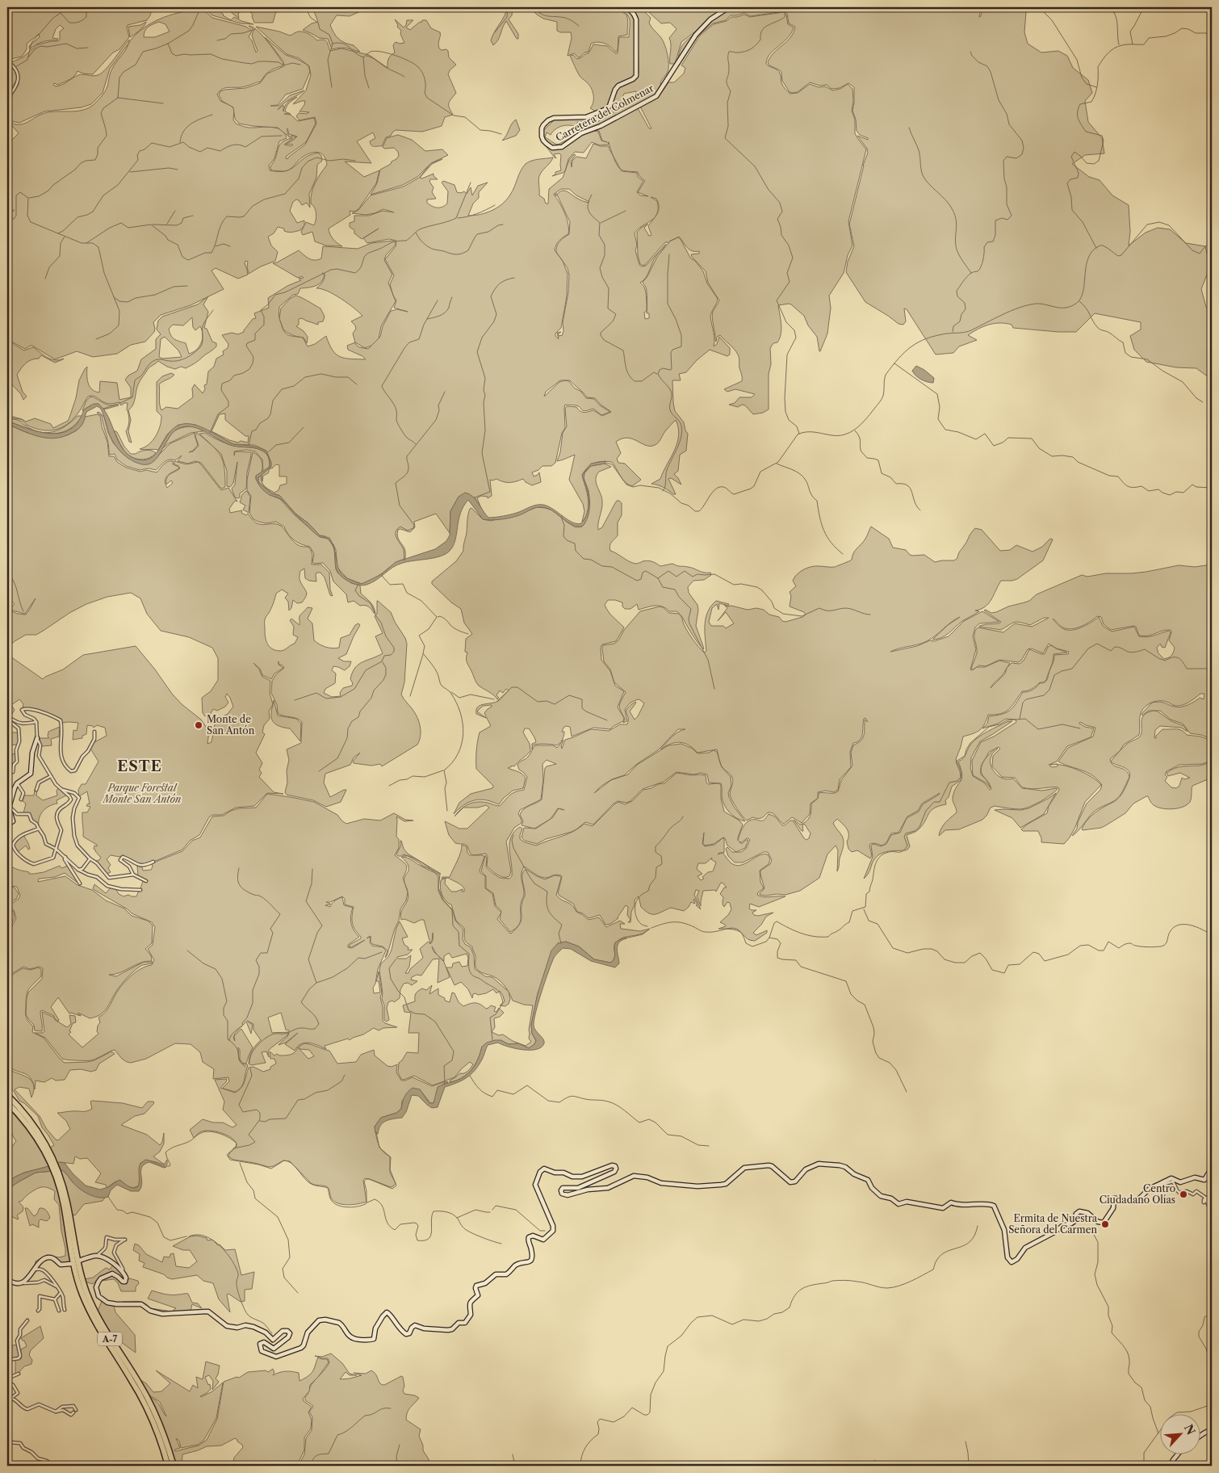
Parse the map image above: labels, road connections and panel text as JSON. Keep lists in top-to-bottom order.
{
  "streets": {
    "highway": ["A-7"],
    "main road": ["Carretera del Colmenar"]
  },
  "districts": ["ESTE"],
  "parks": ["Parque Forestal Monte San Antón"],
  "places": ["Monte de San Antón", "Centro Ciudadano Olías", "Ermita de Nuestra Señora del Carmen"],
  "north": "top right"
}
